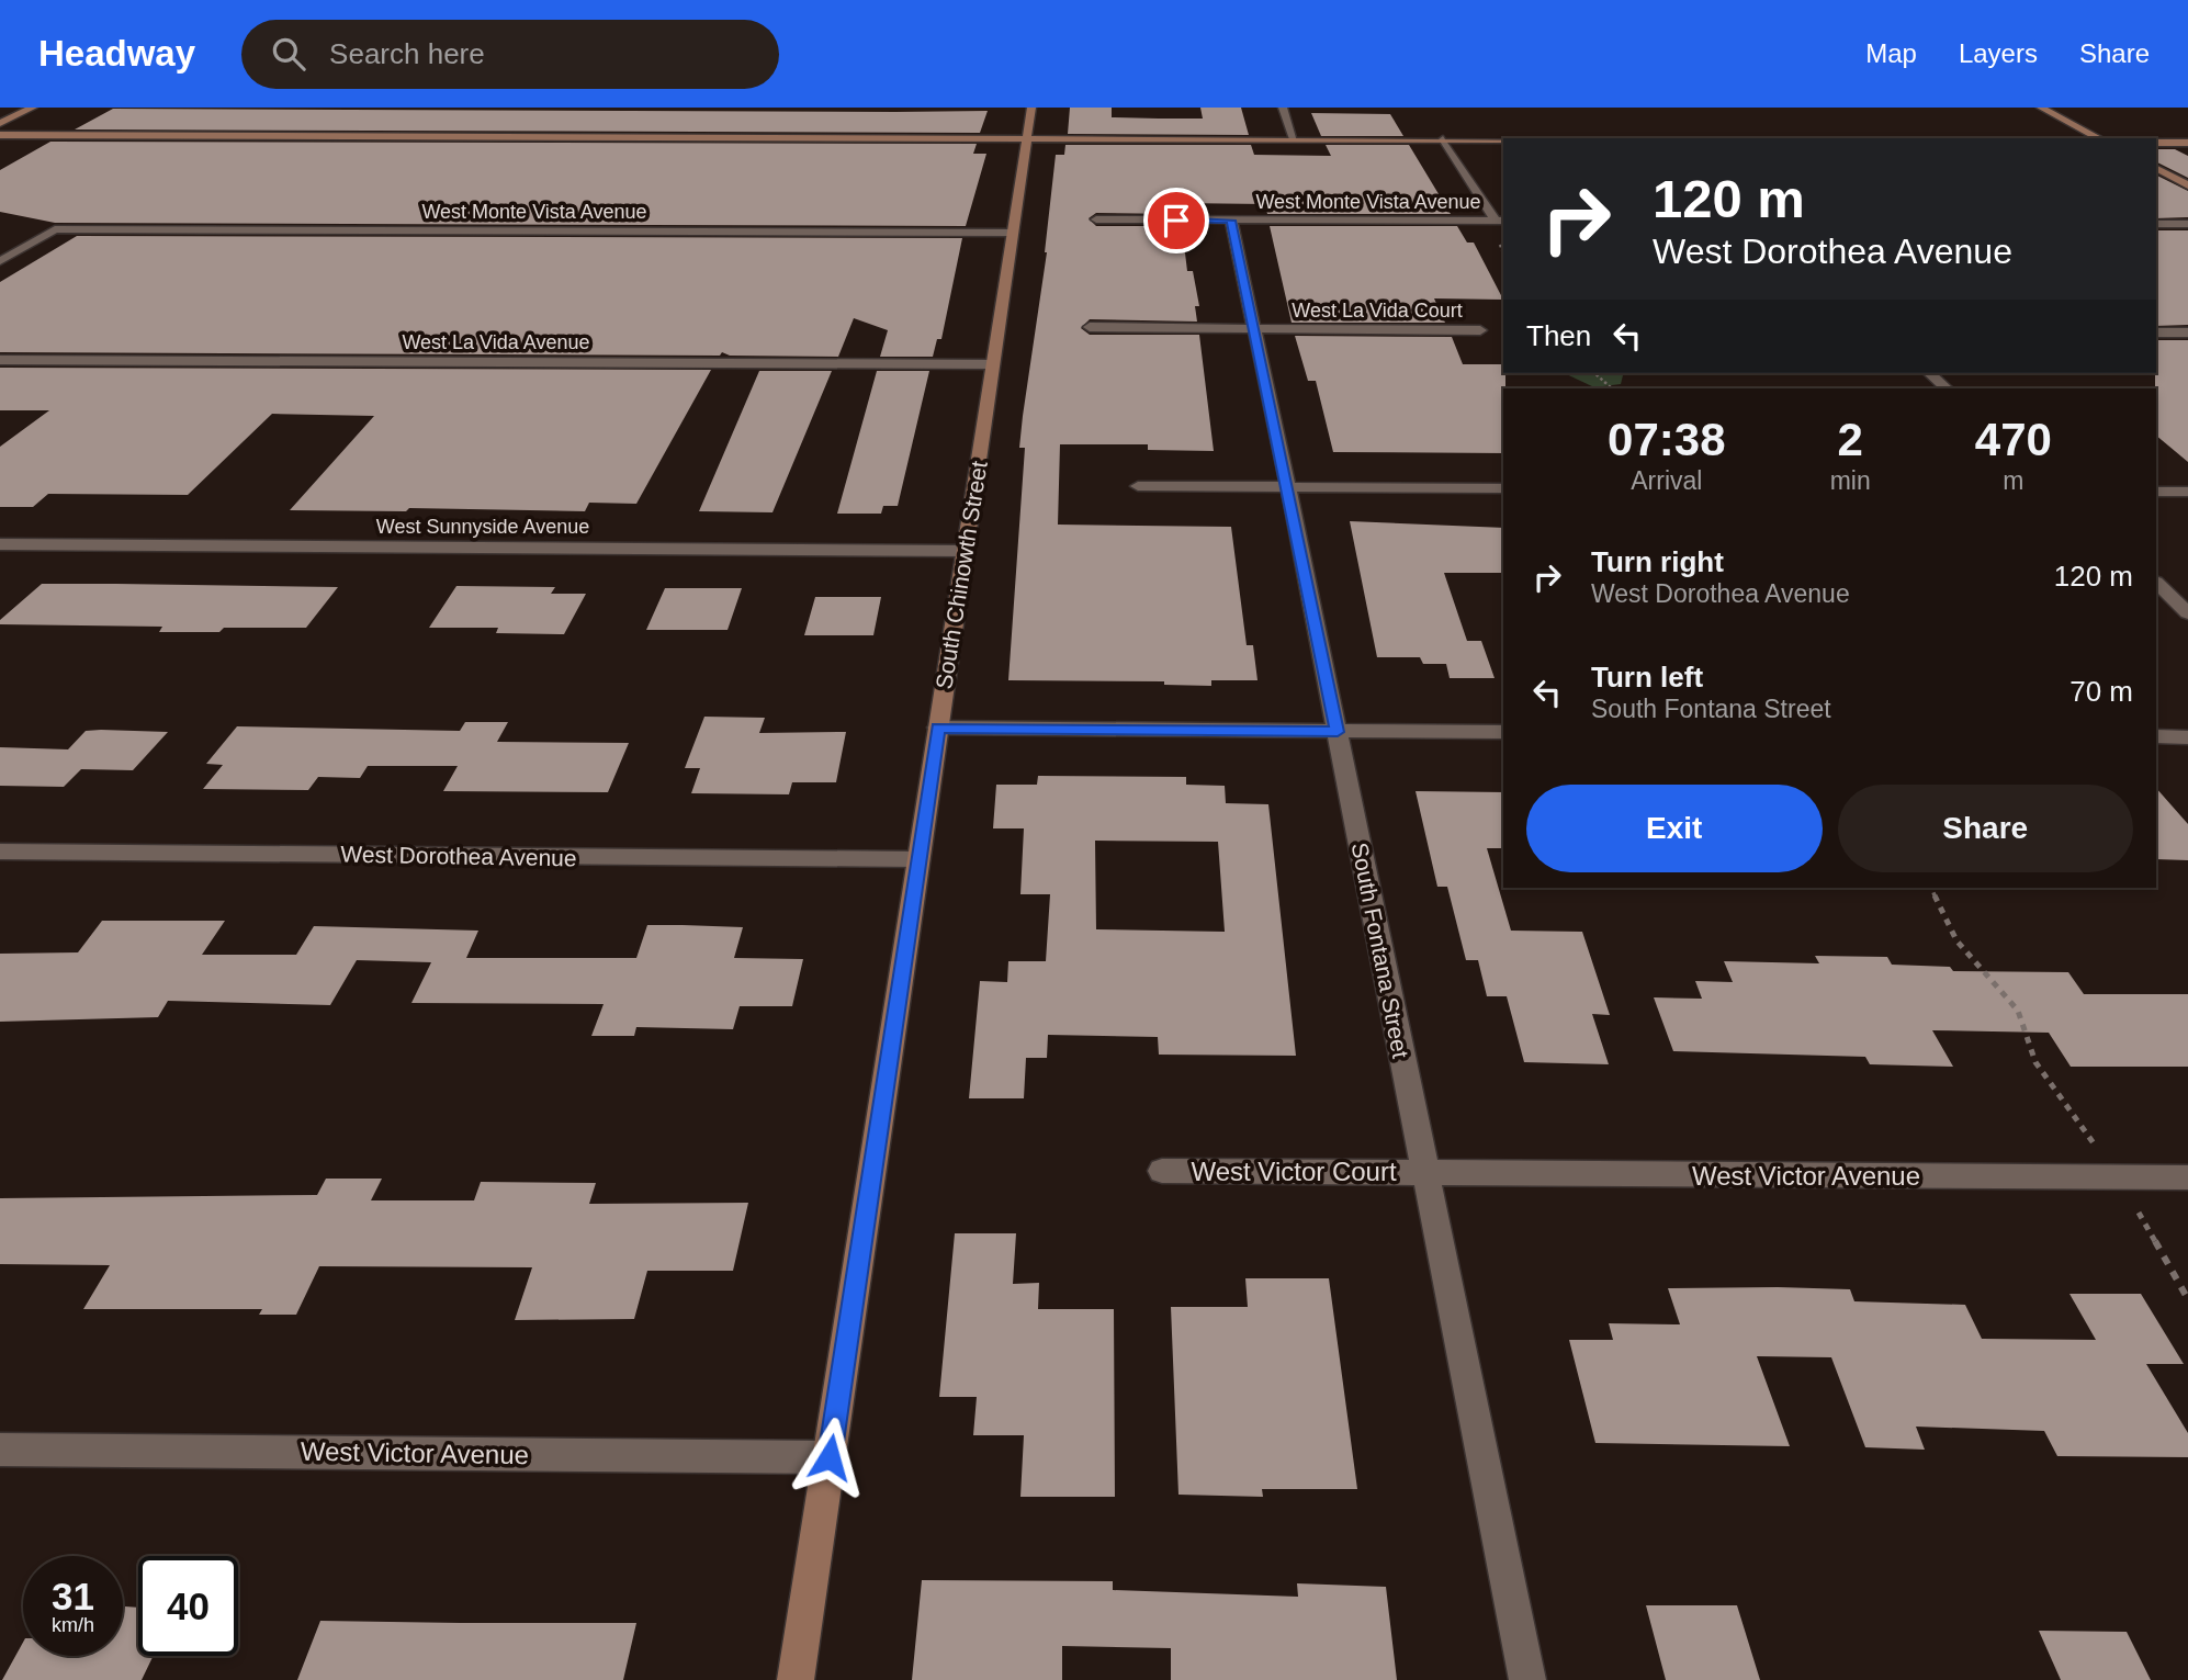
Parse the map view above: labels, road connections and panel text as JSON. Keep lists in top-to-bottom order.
{
  "streets": {
    "street": [
      "West Monte Vista Avenue",
      "West La Vida Court",
      "West La Vida Avenue",
      "West Sunnyside Avenue",
      "South Chinowth Street",
      "West Dorothea Avenue",
      "South Fontana Street",
      "West Victor Court",
      "West Victor Avenue"
    ]
  },
  "crossings": [
    ["West Monte Vista Avenue", "South Chinowth Street"],
    ["West Monte Vista Avenue", "South Fontana Street"],
    ["West La Vida Court", "South Fontana Street"],
    ["West La Vida Avenue", "South Chinowth Street"],
    ["West Sunnyside Avenue", "South Chinowth Street"],
    ["South Chinowth Street", "West Dorothea Avenue"],
    ["South Chinowth Street", "West Victor Avenue"],
    ["South Fontana Street", "West Victor Court"],
    ["South Fontana Street", "West Victor Avenue"],
    ["West Victor Court", "West Victor Avenue"]
  ],
  "page": {
    "header": "Headway",
    "search": "Search here",
    "nav": ["Map", "Layers", "Share"],
    "turn": ["120 m", "West Dorothea Avenue"],
    "then": "Then",
    "eta": [
      "07:38",
      "Arrival",
      "2",
      "min",
      "470",
      "m"
    ],
    "list": [
      {
        "name": "Turn right",
        "note": "West Dorothea Avenue",
        "value": "120 m"
      },
      {
        "name": "Turn left",
        "note": "South Fontana Street",
        "value": "70 m"
      }
    ],
    "buttons": ["Exit", "Share"],
    "speed": "31 km/h",
    "limit": "40"
  }
}
